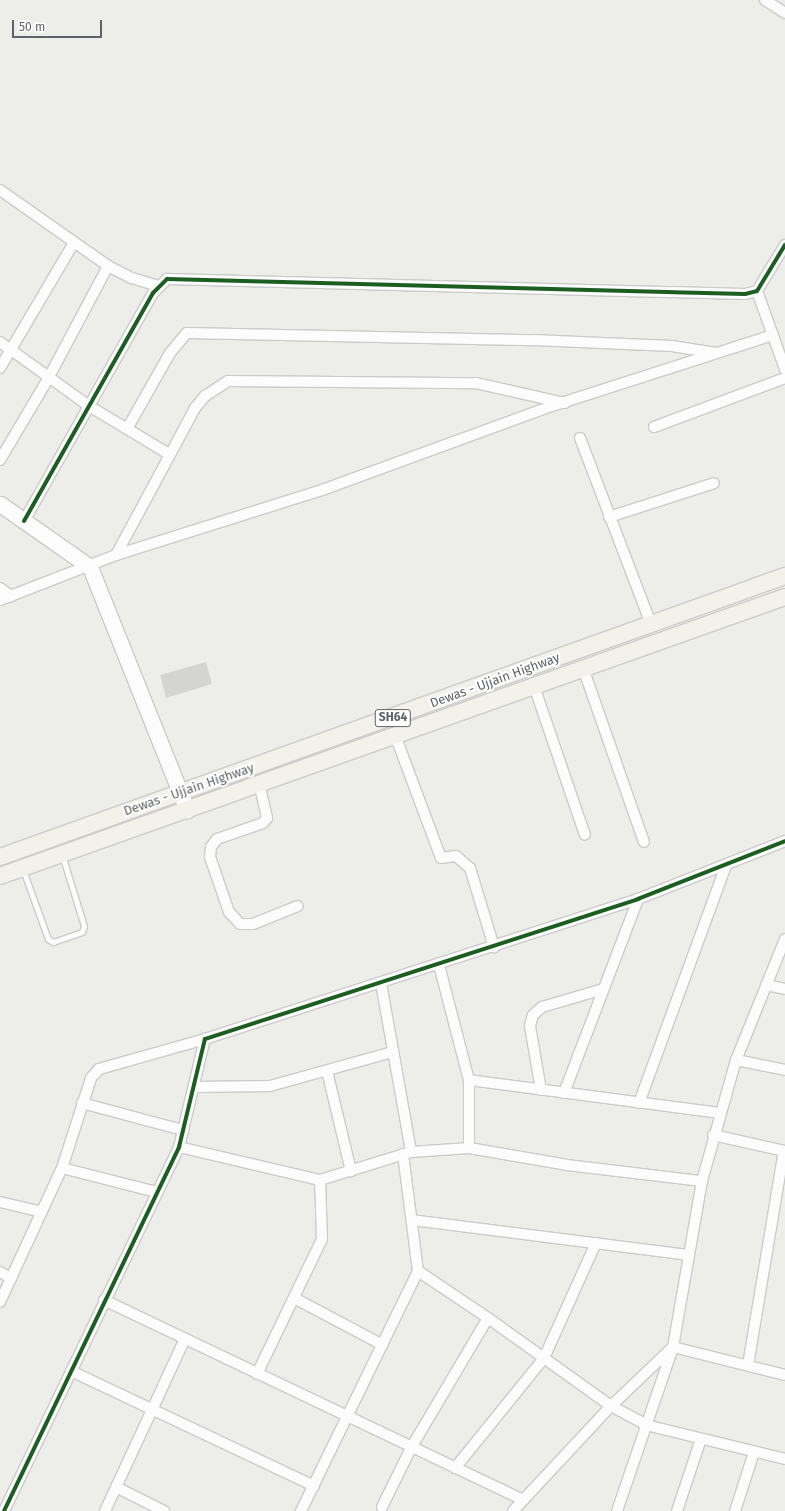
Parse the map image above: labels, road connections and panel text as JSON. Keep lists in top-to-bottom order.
{
  "streets": {
    "main road": ["Dewas - Ujjain Highway", "SH64"]
  },
  "scale_bar": "50 m"
}
